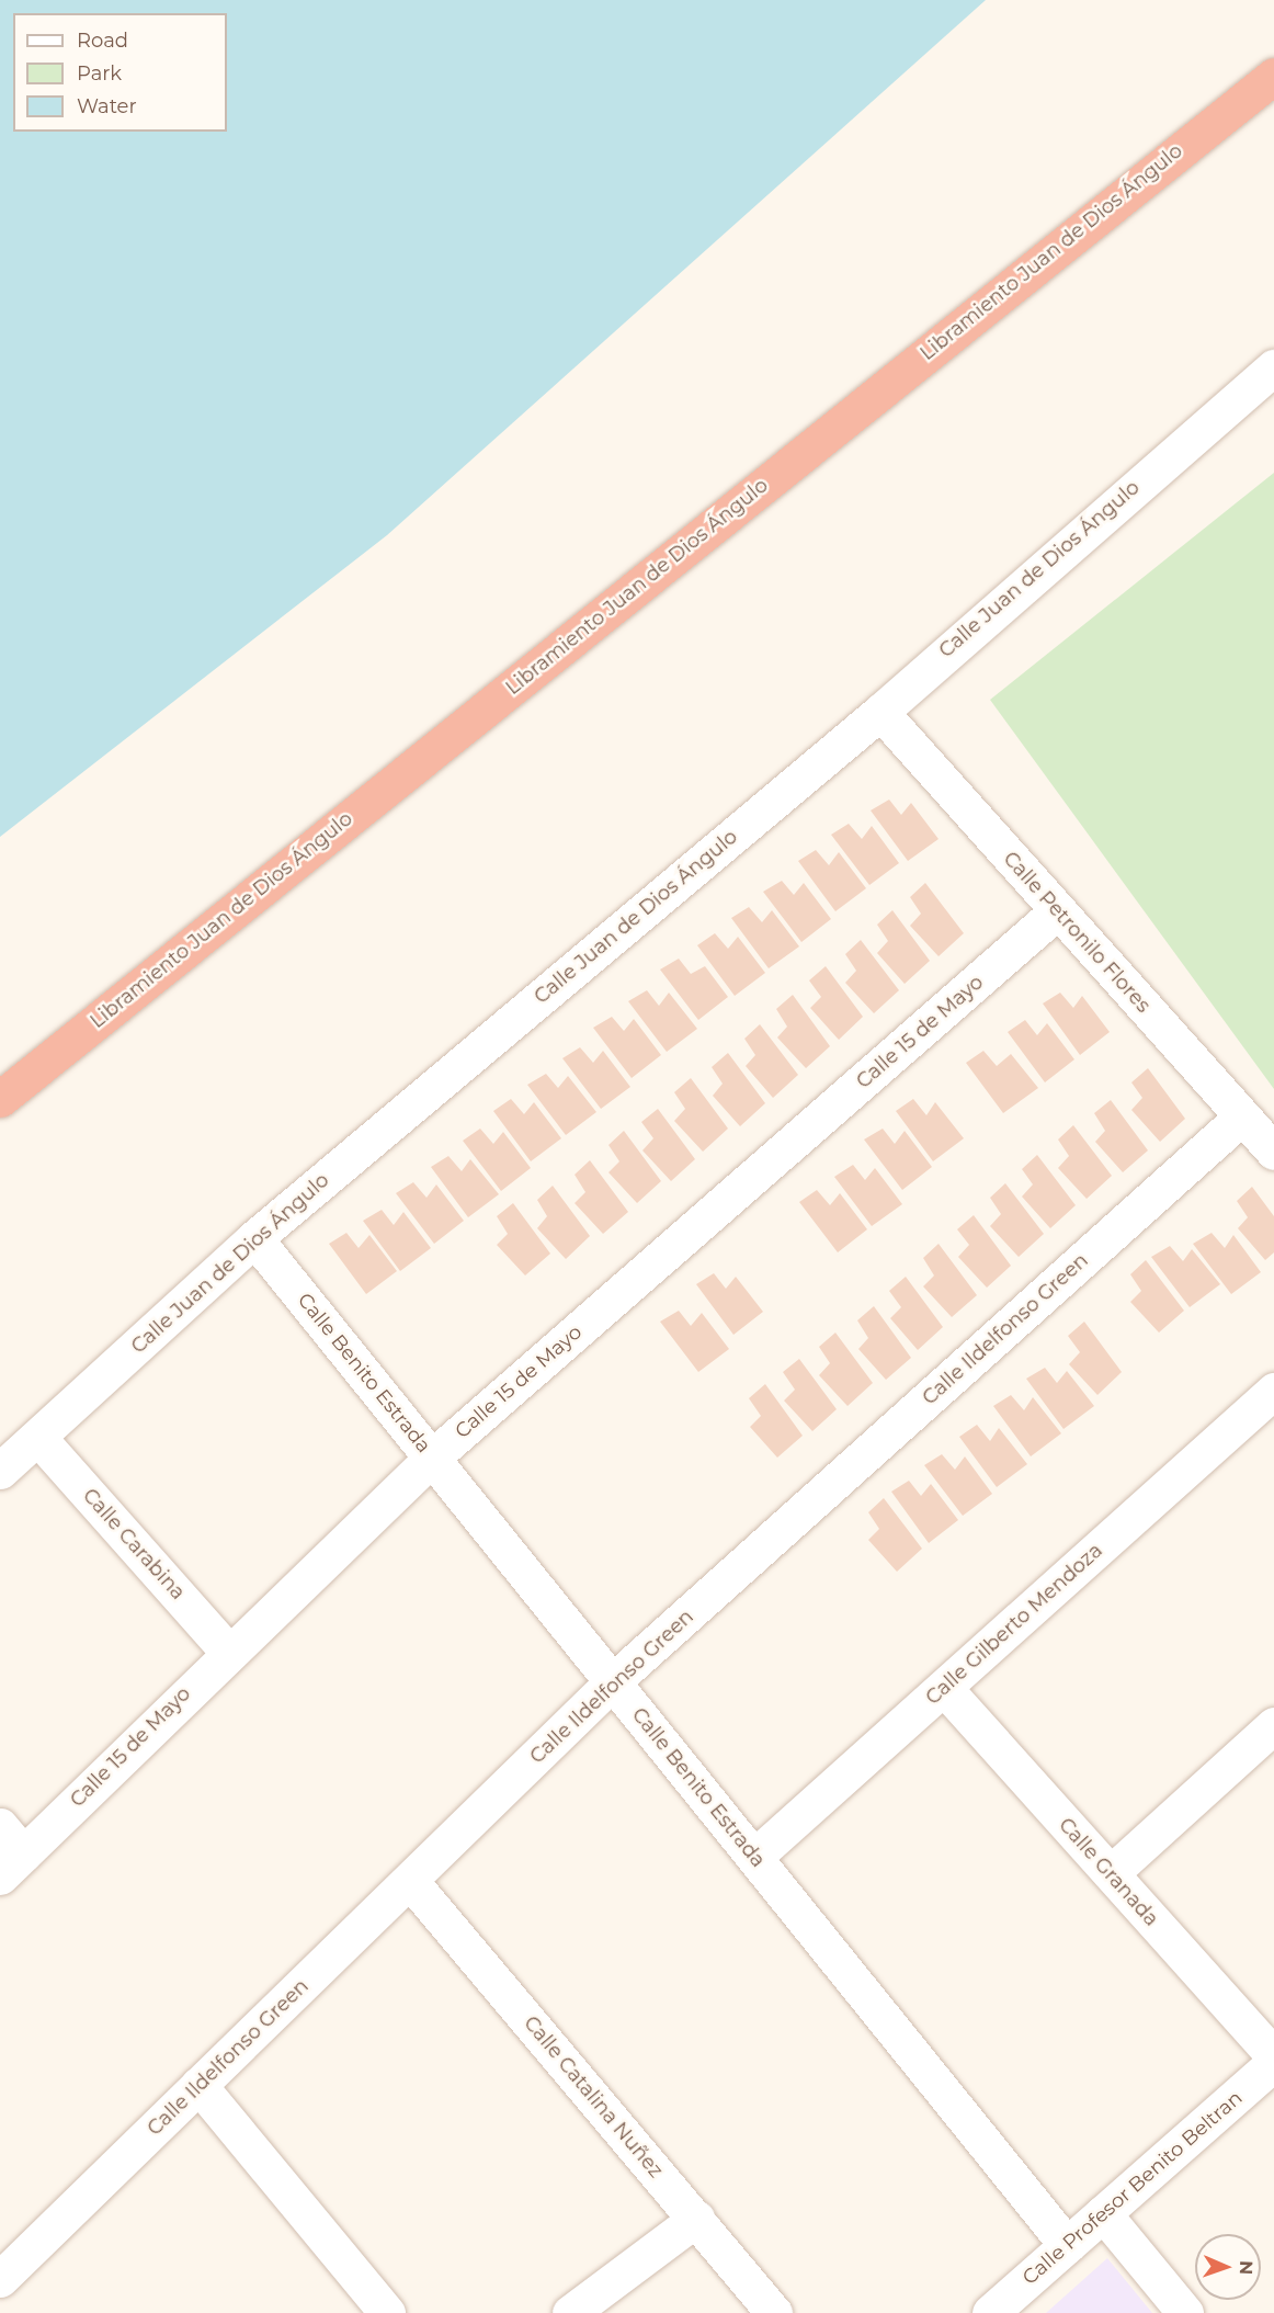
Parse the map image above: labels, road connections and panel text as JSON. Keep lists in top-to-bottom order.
{
  "streets": {
    "highway": ["Libramiento Juan de Dios Ángulo"],
    "street": [
      "Calle Juan de Dios Ángulo",
      "Calle Petronilo Flores",
      "Calle 15 de Mayo",
      "Calle Ildelfonso Green",
      "Calle Benito Estrada",
      "Calle Carabina",
      "Calle Gilberto Mendoza",
      "Calle Granada",
      "Calle Catalina Nuñez",
      "Calle Profesor Benito Beltran"
    ]
  },
  "crossings": [
    ["Calle Juan de Dios Ángulo", "Calle Petronilo Flores"],
    ["Calle Juan de Dios Ángulo", "Calle Benito Estrada"],
    ["Calle Juan de Dios Ángulo", "Calle Carabina"],
    ["Calle Petronilo Flores", "Calle 15 de Mayo"],
    ["Calle Petronilo Flores", "Calle Ildelfonso Green"],
    ["Calle 15 de Mayo", "Calle Benito Estrada"],
    ["Calle 15 de Mayo", "Calle Carabina"],
    ["Calle Ildelfonso Green", "Calle Benito Estrada"],
    ["Calle Ildelfonso Green", "Calle Catalina Nuñez"],
    ["Calle Benito Estrada", "Calle Gilberto Mendoza"],
    ["Calle Benito Estrada", "Calle Profesor Benito Beltran"],
    ["Calle Gilberto Mendoza", "Calle Granada"]
  ],
  "legend": ["Road", "Park", "Water"],
  "north": "right"
}
